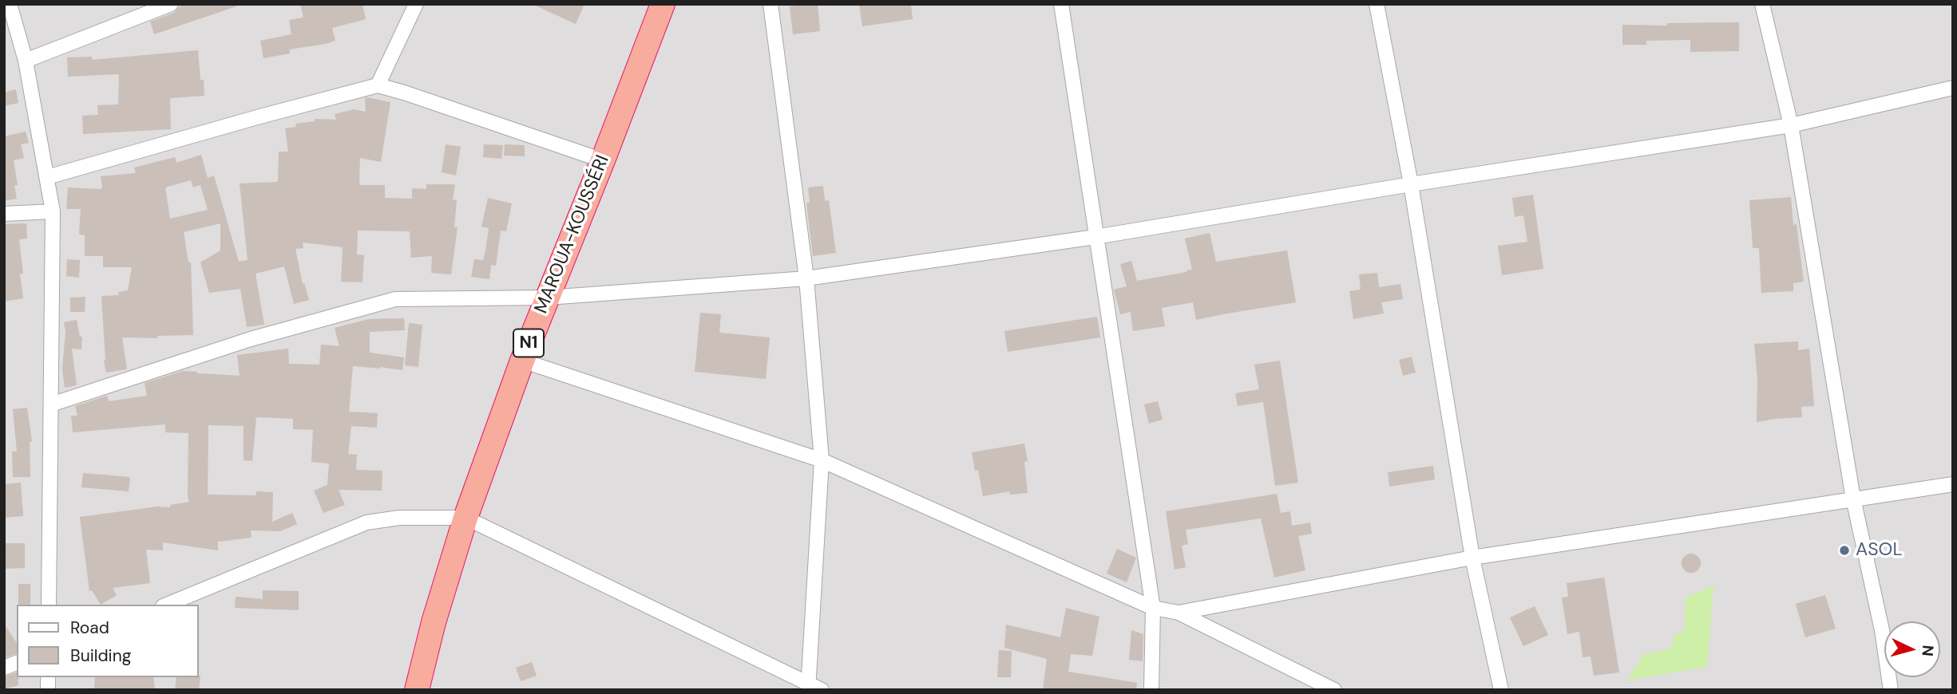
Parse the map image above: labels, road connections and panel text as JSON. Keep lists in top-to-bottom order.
{
  "streets": {
    "highway": ["MAROUA-KOUSSÉRI", "N1"]
  },
  "places": ["ASOL"],
  "legend": ["Road", "Building"],
  "north": "right"
}
